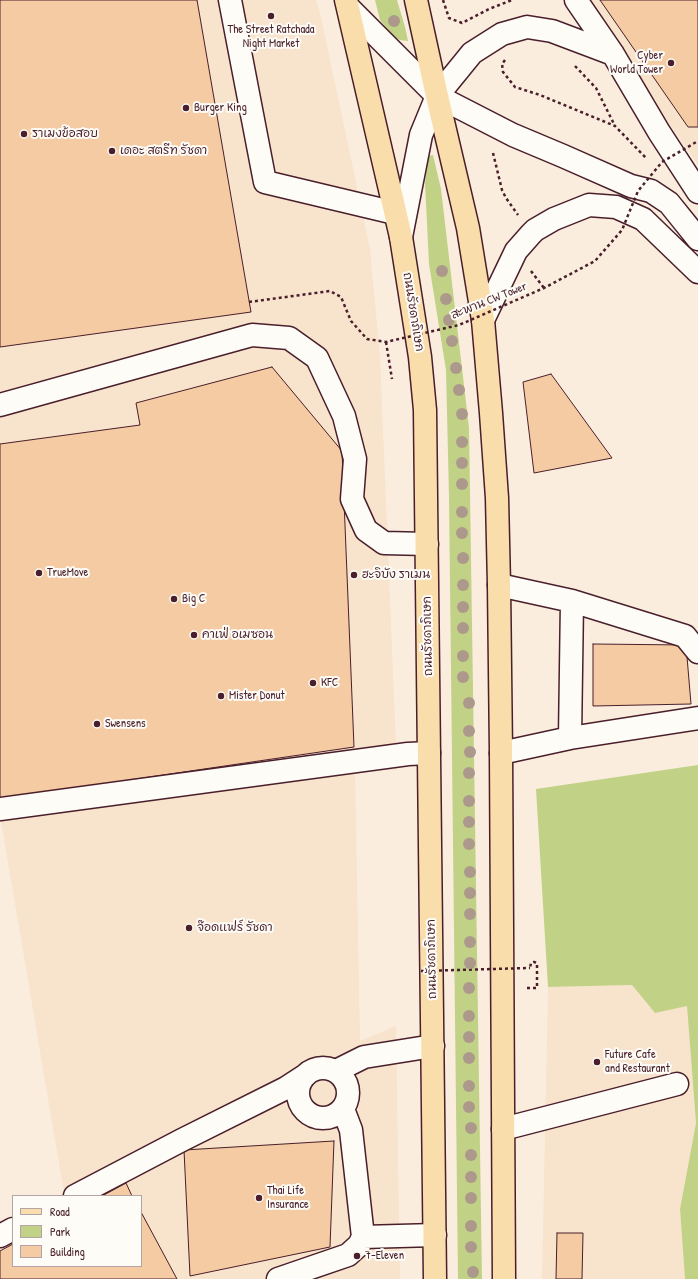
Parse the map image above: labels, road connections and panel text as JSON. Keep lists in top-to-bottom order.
{
  "streets": {
    "main road": ["ถนนรัชดาภิเษก"],
    "path": ["สะพาน CW Tower"]
  },
  "places": [
    "The Street Ratchada Night Market",
    "Cyber World Tower",
    "Burger King",
    "ราเมงข้อสอบ",
    "เดอะ สตรีท รัชดา",
    "TrueMove",
    "ฮะจิบัง ราเมน",
    "Big C",
    "คาเฟ่ อเมซอน",
    "KFC",
    "Mister Donut",
    "Swensens",
    "จ๊อดแฟร์ รัชดา",
    "Future Cafe and Restaurant",
    "Thai Life Insurance",
    "7-Eleven"
  ],
  "legend": ["Road", "Park", "Building"]
}
